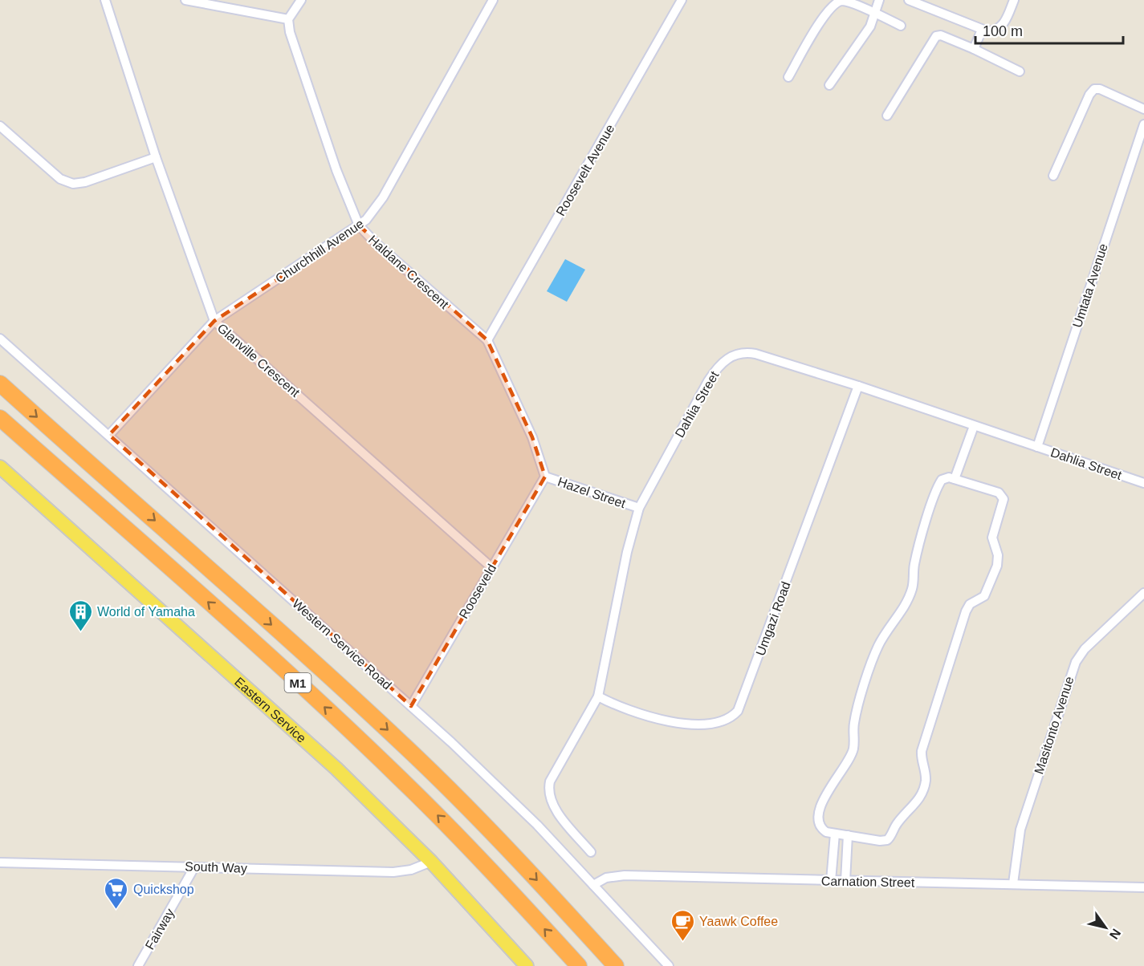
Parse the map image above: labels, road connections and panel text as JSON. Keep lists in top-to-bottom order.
{
  "streets": {
    "highway": ["M1"],
    "main road": ["Eastern Service"],
    "street": [
      "Roosevelt Avenue",
      "Churchhill Avenue",
      "Haldane Crescent",
      "Umtata Avenue",
      "Glanville Crescent",
      "Dahlia Street",
      "Hazel Street",
      "Rooseveld",
      "Umgazi Road",
      "Western Service Road",
      "Masitonto Avenue",
      "South Way",
      "Carnation Street",
      "Fairway"
    ]
  },
  "crossings": [
    ["Roosevelt Avenue", "Haldane Crescent"],
    ["Churchhill Avenue", "Haldane Crescent"],
    ["Churchhill Avenue", "Glanville Crescent"],
    ["Churchhill Avenue", "Western Service Road"],
    ["Haldane Crescent", "Hazel Street"],
    ["Haldane Crescent", "Rooseveld"],
    ["Umtata Avenue", "Dahlia Street"],
    ["Glanville Crescent", "Rooseveld"],
    ["Dahlia Street", "Hazel Street"],
    ["Dahlia Street", "Umgazi Road"],
    ["Hazel Street", "Rooseveld"],
    ["Rooseveld", "Western Service Road"],
    ["Western Service Road", "Carnation Street"],
    ["Eastern Service", "South Way"],
    ["Masitonto Avenue", "Carnation Street"],
    ["South Way", "Fairway"]
  ],
  "places": {
    "building": ["World of Yamaha"],
    "supermarket": ["Quickshop"],
    "cafe": ["Yaawk Coffee"]
  },
  "scale_bar": "100 m",
  "north": "bottom right"
}
